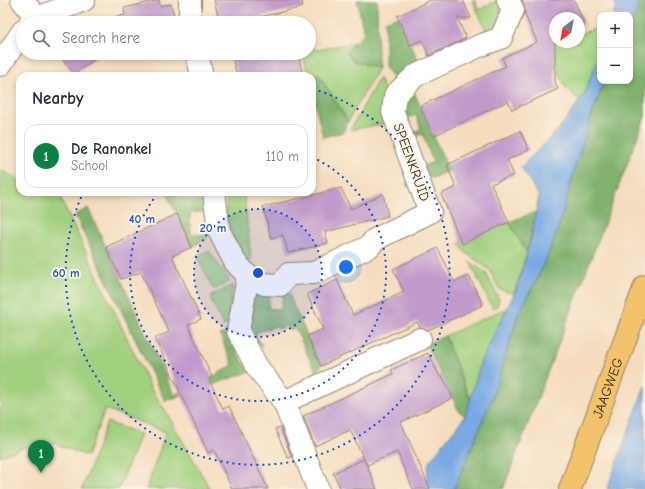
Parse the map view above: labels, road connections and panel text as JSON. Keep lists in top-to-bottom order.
{
  "streets": {
    "main road": ["JAAGWEG"],
    "street": ["SPEENKRUID"]
  },
  "north": "bottom left",
  "page": {
    "map_buttons": ["+", "−"],
    "search": "Search here",
    "heading": "Nearby",
    "list": [
      {
        "mark": "1",
        "name": "De Ranonkel",
        "note": "School",
        "value": "110 m"
      }
    ],
    "pins": "1"
  },
  "rings": ["40 m", "20 m", "60 m"]
}
